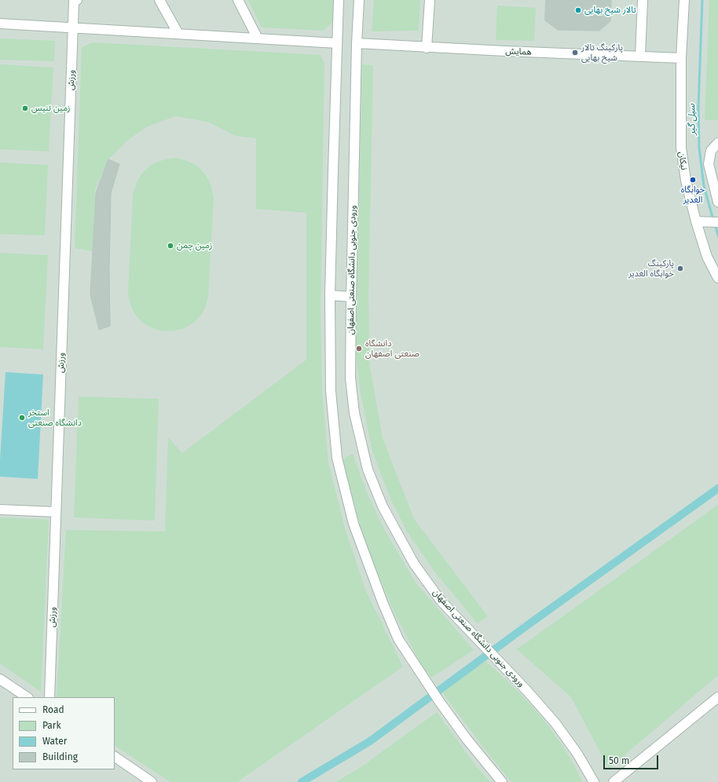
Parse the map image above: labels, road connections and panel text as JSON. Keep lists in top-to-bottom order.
{
  "streets": {
    "street": [
      "همایش",
      "ورزش",
      "نیکان",
      "ورودی جنوبی دانشگاه صنعتی اصفهان"
    ]
  },
  "crossings": [
    ["همایش", "نیکان"],
    ["همایش", "ورودی جنوبی دانشگاه صنعتی اصفهان"]
  ],
  "water": ["سیل گیر"],
  "places": [
    "تالار شیخ بهایی",
    "پارکینگ تالار شیخ بهایی",
    "زمین تنیس",
    "خوابگاه الغدیر",
    "زمین چمن",
    "پارکینگ خوابگاه الغدیر",
    "دانشگاه صنعتی اصفهان",
    "استخر دانشگاه صنعتی"
  ],
  "legend": [
    "Road",
    "Park",
    "Water",
    "Building"
  ],
  "scale_bar": "50 m"
}
